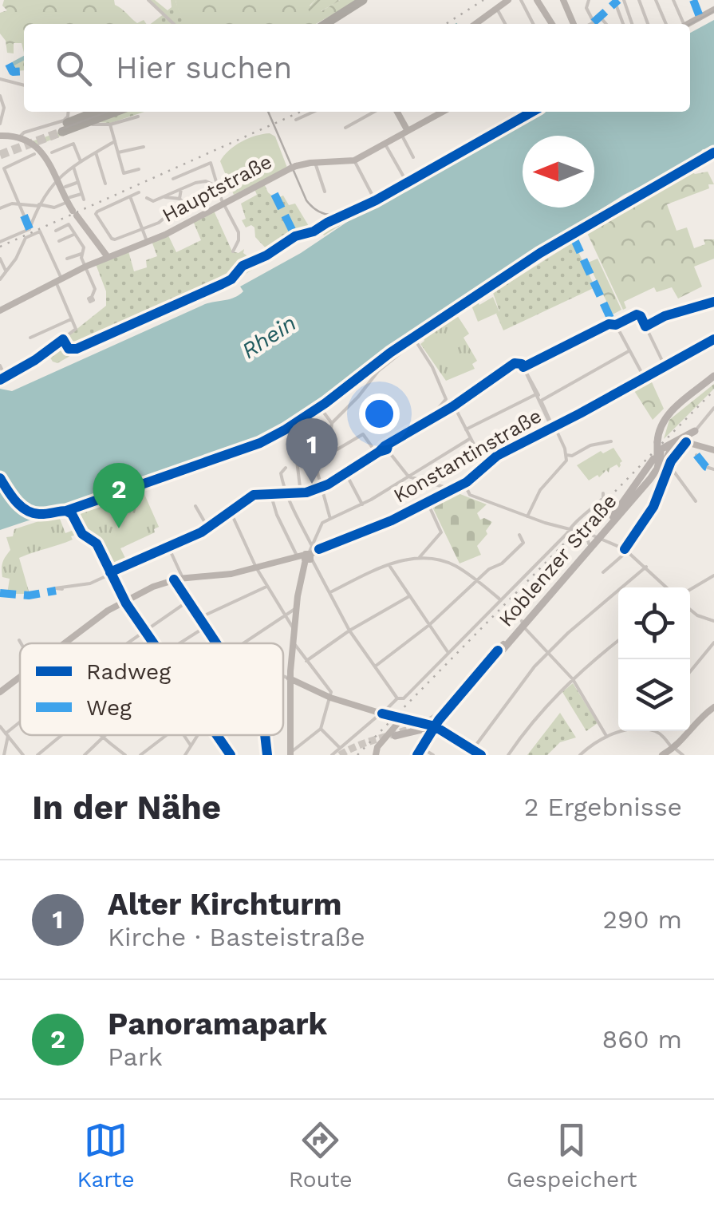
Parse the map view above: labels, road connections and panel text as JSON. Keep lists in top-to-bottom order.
{
  "streets": {
    "main road": ["Hauptstraße", "Konstantinstraße", "Koblenzer Straße"]
  },
  "water": ["Rhein"],
  "legend": ["Radweg", "Weg"],
  "north": "left",
  "page": {
    "search": "Hier suchen",
    "pins": ["1", "2"],
    "heading": ["In der Nähe", "2 Ergebnisse"],
    "list": [
      {
        "mark": "1",
        "name": "Alter Kirchturm",
        "note": "Kirche · Basteistraße",
        "value": "290 m"
      },
      {
        "mark": "2",
        "name": "Panoramapark",
        "note": "Park",
        "value": "860 m"
      }
    ],
    "nav": ["Karte", "Route", "Gespeichert"]
  }
}
